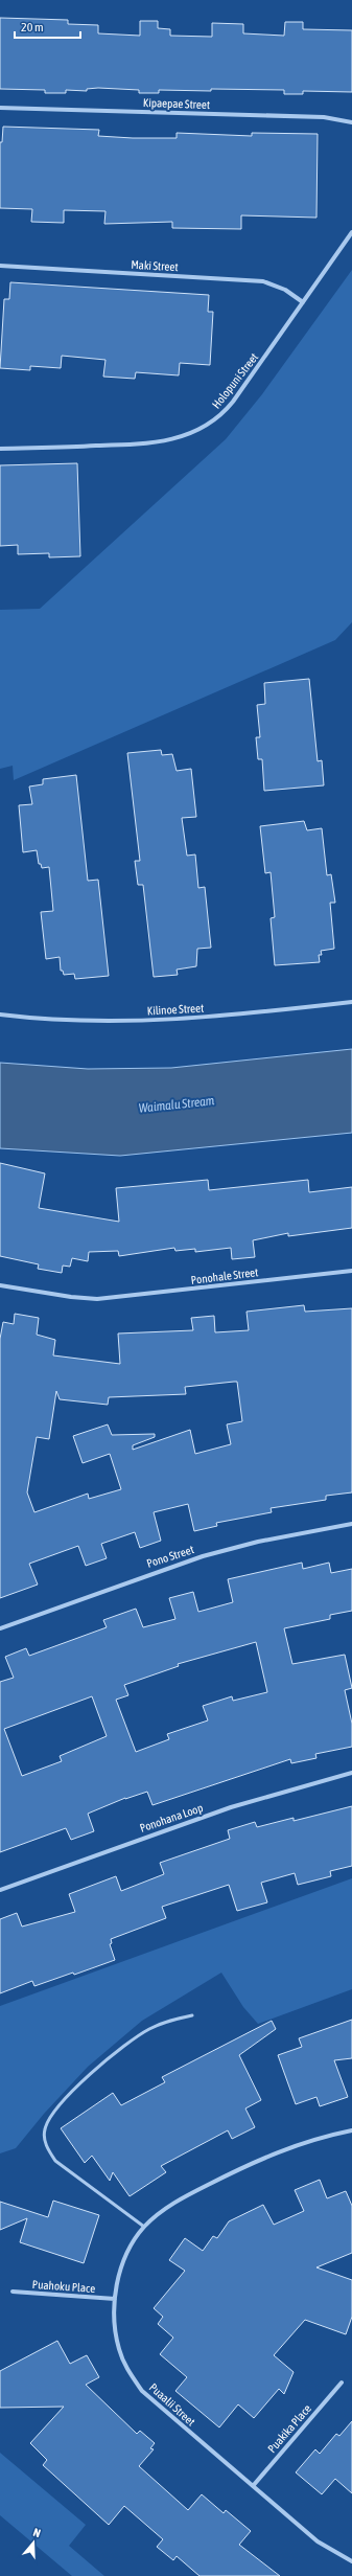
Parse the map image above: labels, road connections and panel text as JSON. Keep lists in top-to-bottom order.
{
  "streets": {
    "street": [
      "Kipaepae Street",
      "Maki Street",
      "Holopuni Street",
      "Kilinoe Street",
      "Ponohale Street",
      "Pono Street",
      "Ponohana Loop",
      "Puahoku Place",
      "Puaalii Street",
      "Puakika Place"
    ]
  },
  "crossings": [
    ["Maki Street", "Holopuni Street"],
    ["Puahoku Place", "Puaalii Street"],
    ["Puaalii Street", "Puakika Place"]
  ],
  "water": ["Waimalu Stream"],
  "scale_bar": "20 m",
  "north": "top"
}
